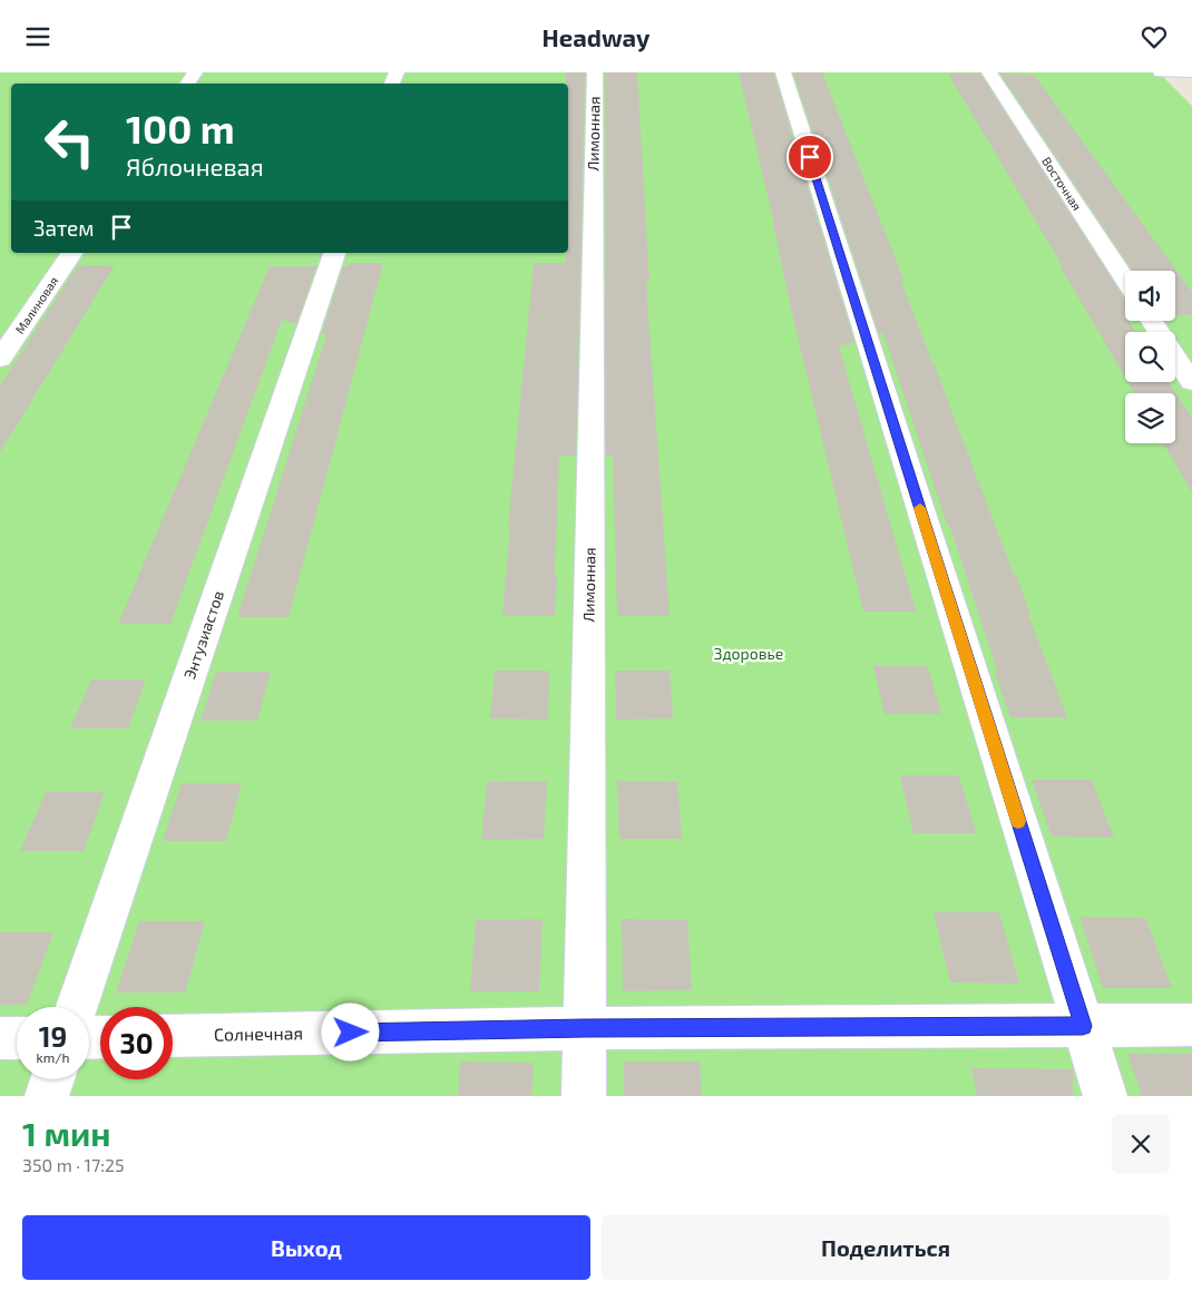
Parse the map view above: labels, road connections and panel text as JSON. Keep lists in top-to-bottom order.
{
  "streets": {
    "street": [
      "Лимонная",
      "Восточная",
      "Малиновая",
      "Энтузиастов",
      "Солнечная"
    ]
  },
  "crossings": [
    ["Лимонная", "Солнечная"]
  ],
  "parks": ["Здоровье"],
  "page": {
    "header": "Headway",
    "turn": ["100 m", "Яблочневая"],
    "then": "Затем",
    "speed": "19 km/h",
    "limit": "30",
    "heading": ["1 мин", "350 m · 17:25"],
    "buttons": ["Выход", "Поделиться"]
  }
}
